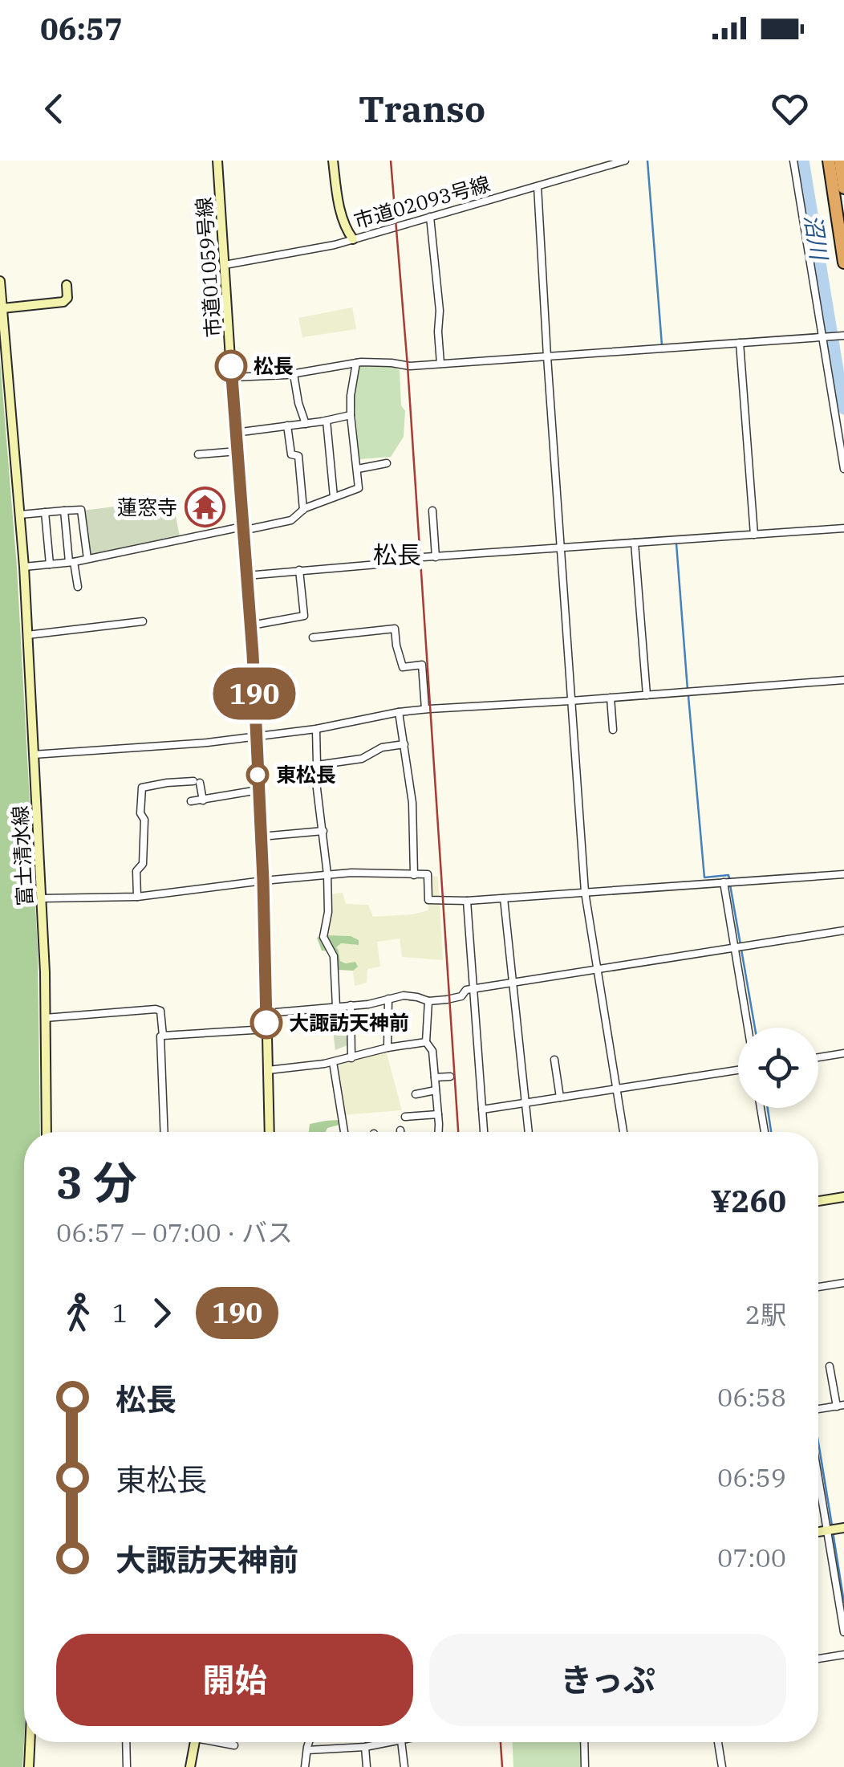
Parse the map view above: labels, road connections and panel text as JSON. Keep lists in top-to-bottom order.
{
  "streets": {
    "street": ["市道02093号線", "市道01059号線", "富士清水線"]
  },
  "crossings": [
    ["市道02093号線", "市道01059号線"]
  ],
  "districts": ["松長"],
  "water": ["沼川"],
  "places": {
    "other": ["松長", "東松長", "大諏訪天神前"],
    "temple": ["蓮窓寺"]
  },
  "lines": ["bus line 190"],
  "page": {
    "status": "06:57",
    "header": "Transo",
    "on_map": "190",
    "heading": ["3 分", "06:57 – 07:00 · バス", "¥260"],
    "legs": ["1", "190", "2駅"],
    "list": [
      {
        "name": "松長",
        "value": "06:58"
      },
      {
        "name": "東松長",
        "value": "06:59"
      },
      {
        "name": "大諏訪天神前",
        "value": "07:00"
      }
    ],
    "buttons": ["開始", "きっぷ"]
  }
}
